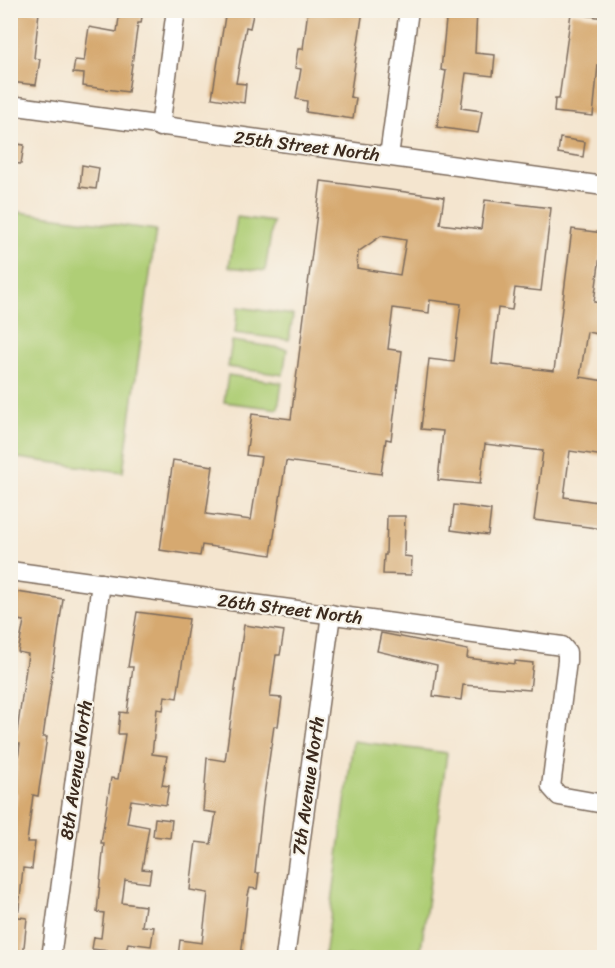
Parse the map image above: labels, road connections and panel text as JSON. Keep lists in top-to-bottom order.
{
  "streets": {
    "street": [
      "25th Street North",
      "26th Street North",
      "8th Avenue North",
      "7th Avenue North"
    ]
  },
  "crossings": [
    ["26th Street North", "8th Avenue North"],
    ["26th Street North", "7th Avenue North"]
  ]
}
